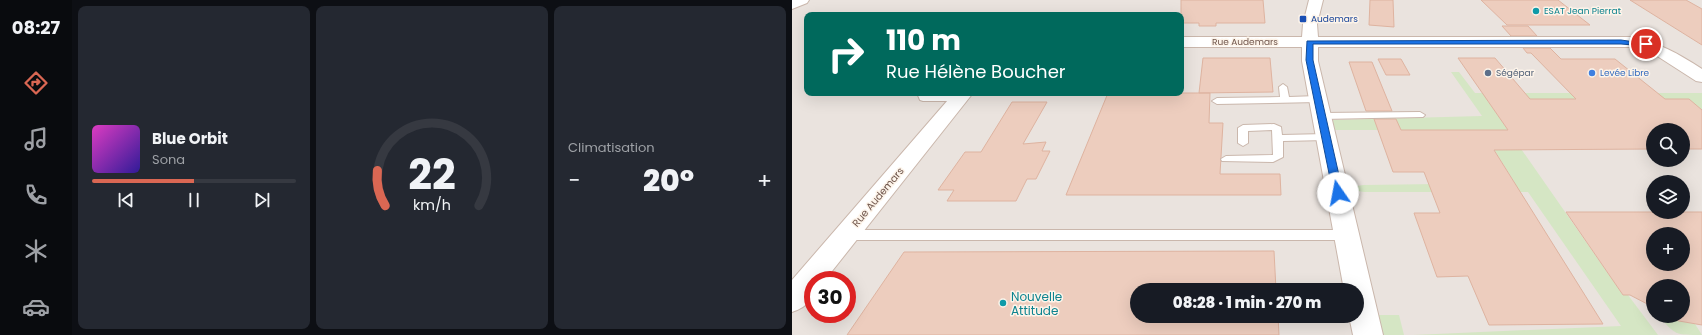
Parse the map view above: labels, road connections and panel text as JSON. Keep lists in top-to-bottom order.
{
  "streets": {
    "street": ["Rue Audemars"]
  },
  "places": {
    "other": [
      "ESAT Jean Pierrat",
      "Ségépar",
      "Levée Libre",
      "Nouvelle Attitude"
    ],
    "transit": ["Audemars"]
  },
  "page": {
    "tabs": "08:27",
    "tile": "Climatisation",
    "turn": ["110 m", "Rue Hélène Boucher"],
    "map_buttons": ["+", "−"],
    "song": ["Blue Orbit", "Sona"],
    "heat": ["−", "20°", "+"],
    "limit": "30",
    "trip": "08:28 · 1 min · 270 m",
    "gauge": ["22", "km/h"]
  }
}
